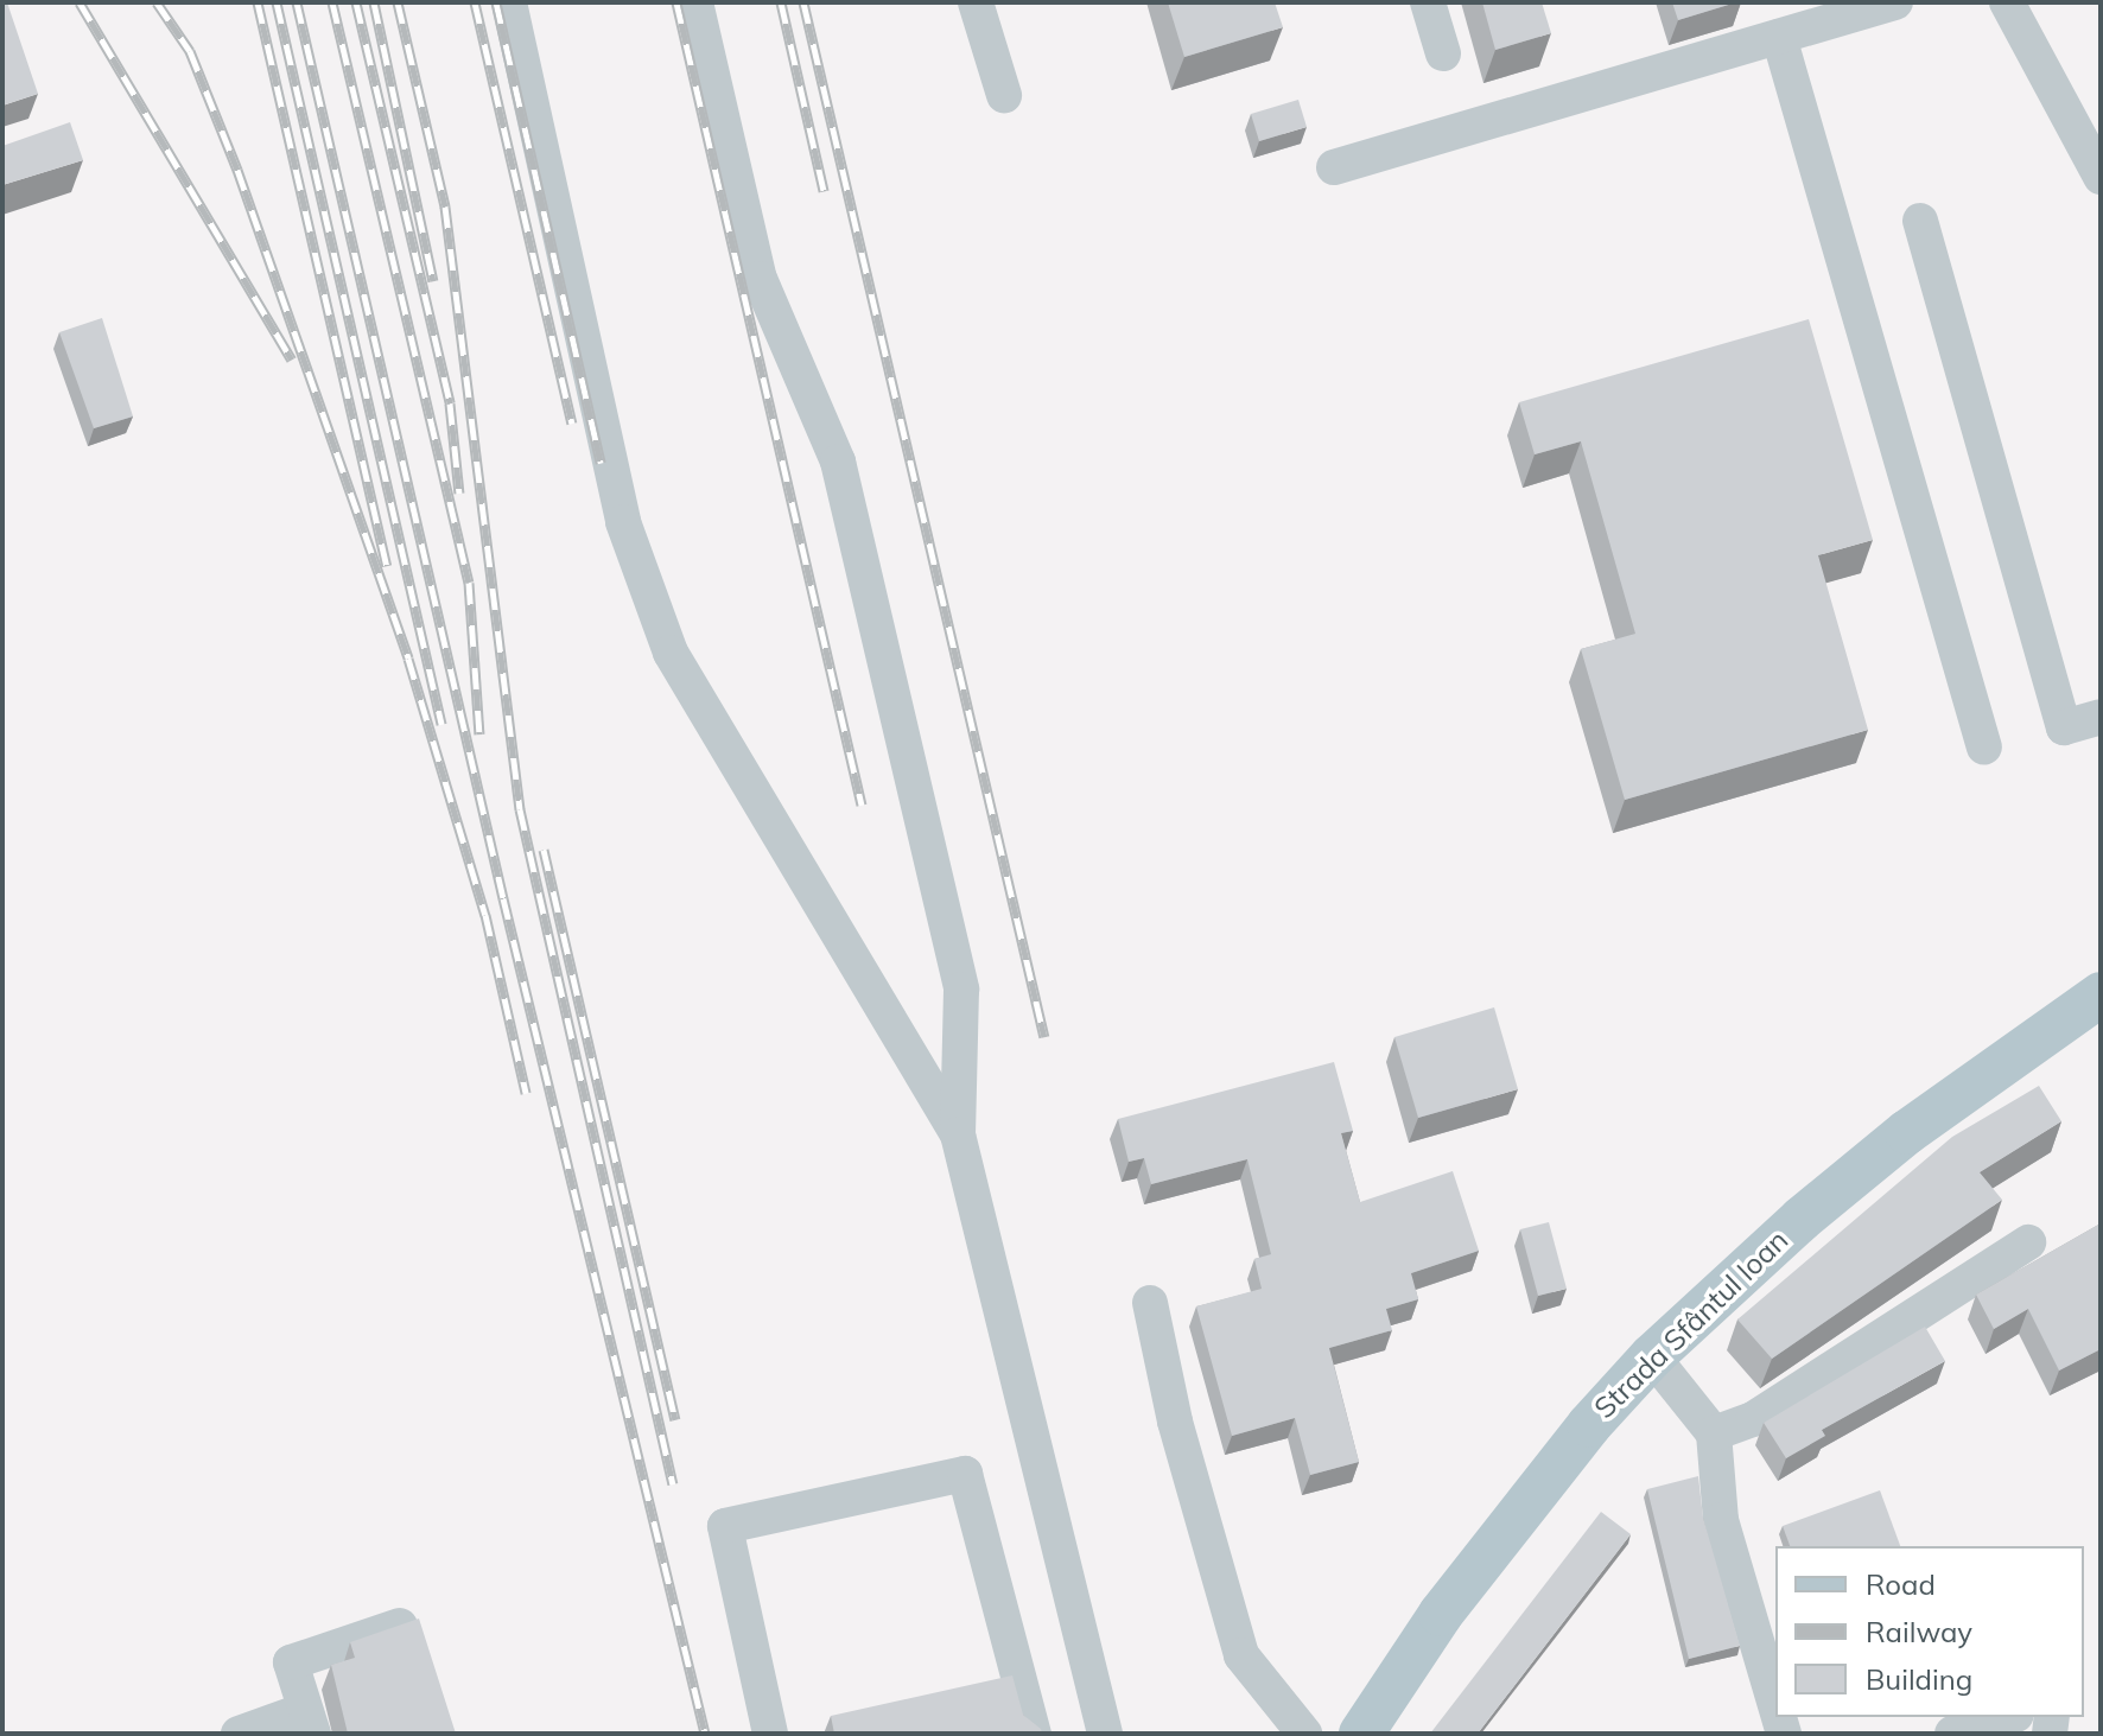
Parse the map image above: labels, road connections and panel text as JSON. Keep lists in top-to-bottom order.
{
  "streets": {
    "main road": ["Strada Sfântul Ioan"]
  },
  "legend": ["Road", "Railway", "Building"]
}
